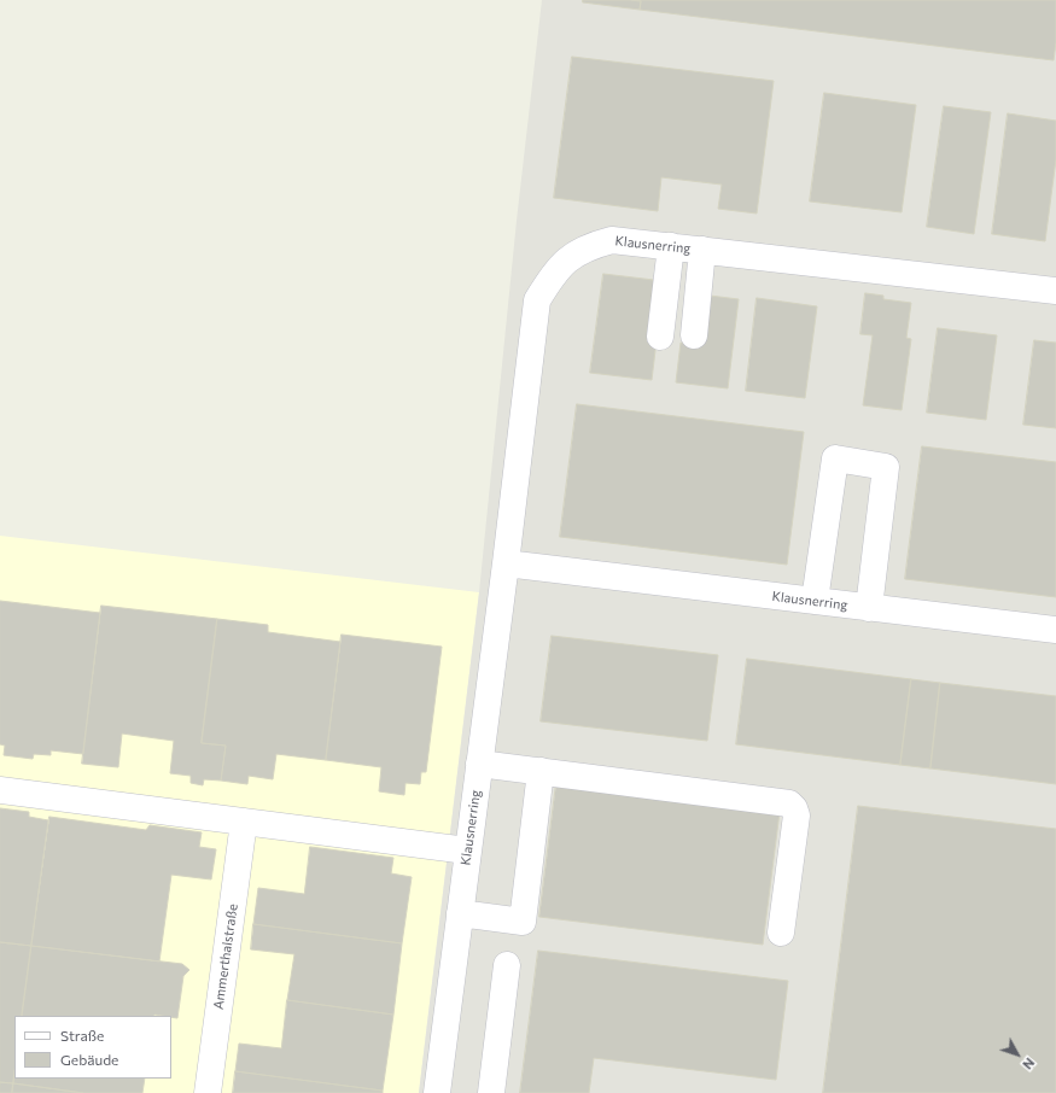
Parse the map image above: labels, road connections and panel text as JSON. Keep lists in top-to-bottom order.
{
  "streets": {
    "street": ["Klausnerring", "Ammerthalstraße"]
  },
  "legend": ["Straße", "Gebäude"],
  "north": "bottom right"
}
